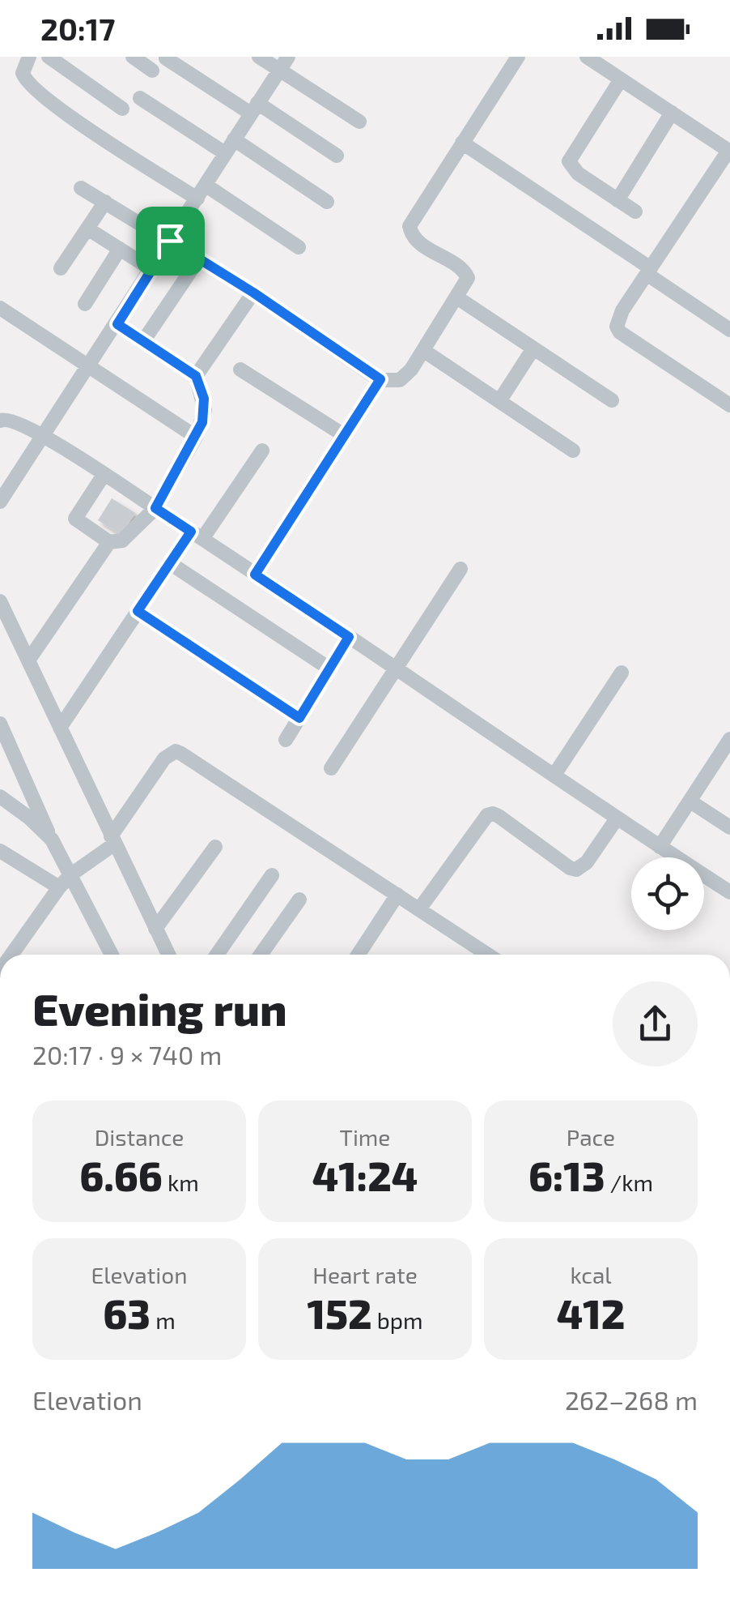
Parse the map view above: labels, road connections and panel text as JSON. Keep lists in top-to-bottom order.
{
  "page": {
    "status": "20:17",
    "heading": ["Evening run", "20:17 · 9 × 740 m"],
    "stats": [
      ["Distance", "6.66 km"],
      ["Time", "41:24"],
      ["Pace", "6:13 /km"],
      ["Elevation", "63 m"],
      ["Heart rate", "152 bpm"],
      ["kcal", "412"]
    ],
    "chart": ["Elevation", "262–268 m"]
  }
}
